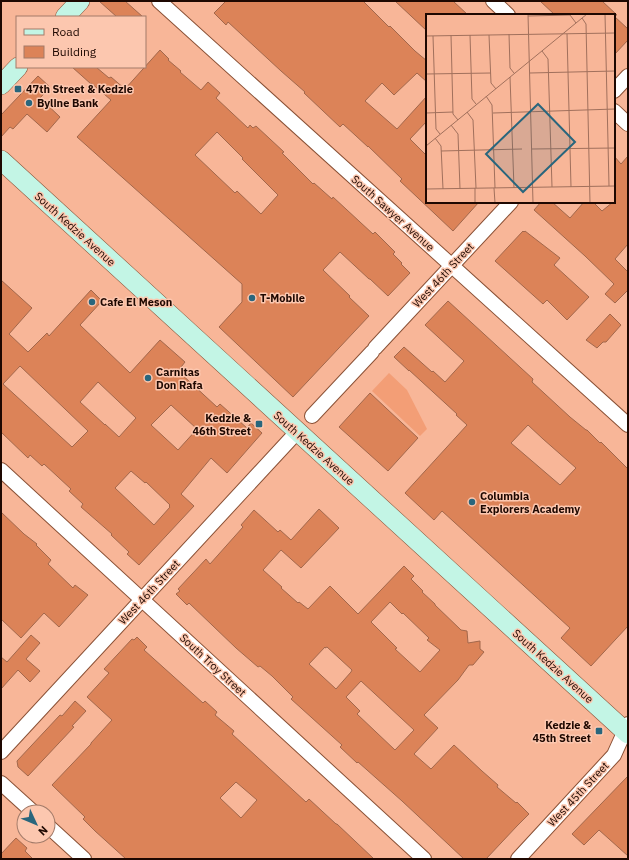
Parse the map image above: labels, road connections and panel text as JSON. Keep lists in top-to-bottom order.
{
  "streets": {
    "main road": ["South Kedzie Avenue"],
    "street": [
      "South Sawyer Avenue",
      "West 46th Street",
      "South Troy Street",
      "West 45th Street"
    ]
  },
  "crossings": [
    ["South Sawyer Avenue", "West 46th Street"],
    ["South Kedzie Avenue", "West 46th Street"],
    ["South Kedzie Avenue", "West 45th Street"],
    ["West 46th Street", "South Troy Street"]
  ],
  "places": {
    "transit": ["47th Street & Kedzie", "Kedzie & 46th Street", "Kedzie & 45th Street"],
    "other": [
      "Byline Bank",
      "T-Mobile",
      "Cafe El Meson",
      "Carnitas Don Rafa",
      "Columbia Explorers Academy"
    ]
  },
  "legend": ["Road", "Building"],
  "north": "bottom right"
}
